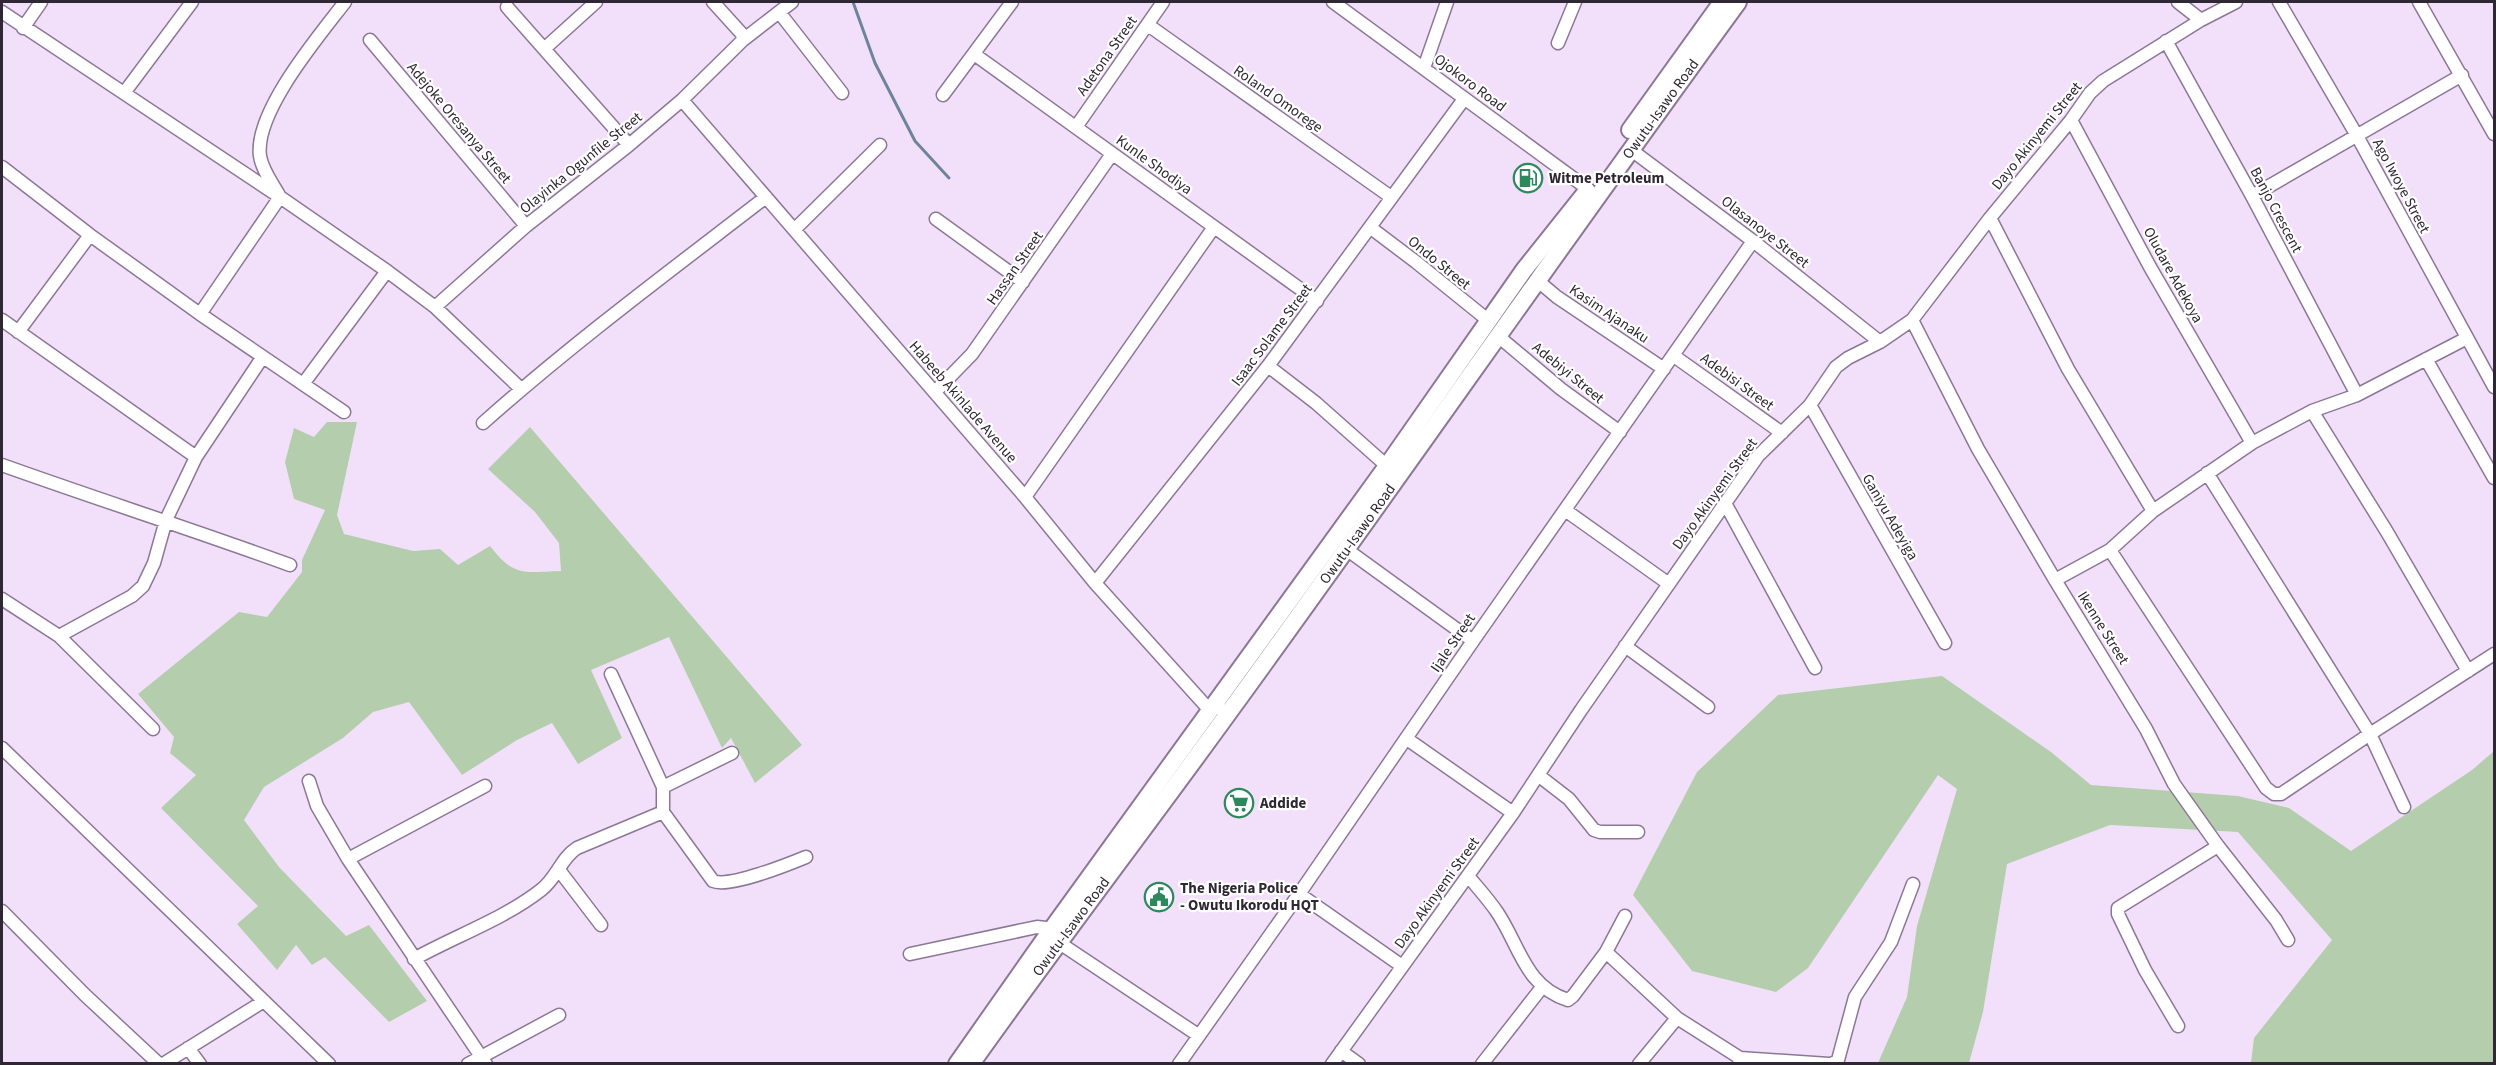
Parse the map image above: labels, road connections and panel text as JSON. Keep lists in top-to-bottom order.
{
  "streets": {
    "street": [
      "Adetona Street",
      "Ojokoro Road",
      "Roland Omorege",
      "Owutu-Isawo Road",
      "Adejoke Oresanya Street",
      "Dayo Akinyemi Street",
      "Olayinka Ogunfile Street",
      "Kunle Shodiya",
      "Ago Iwoye Street",
      "Banjo Crescent",
      "Olasanoye Street",
      "Ondo Street",
      "Hassan Street",
      "Oludare Adekoya",
      "Kasim Ajanaku",
      "Isaac Solame Street",
      "Adebiyi Street",
      "Adebisi Street",
      "Habeeb Akinlade Avenue",
      "Ganiyu Adeyiga",
      "Ikenne Street",
      "Ijale Street"
    ]
  },
  "crossings": [
    ["Adetona Street", "Roland Omorege"],
    ["Adetona Street", "Kunle Shodiya"],
    ["Ojokoro Road", "Owutu-Isawo Road"],
    ["Ojokoro Road", "Isaac Solame Street"],
    ["Roland Omorege", "Isaac Solame Street"],
    ["Owutu-Isawo Road", "Olasanoye Street"],
    ["Owutu-Isawo Road", "Ondo Street"],
    ["Owutu-Isawo Road", "Kasim Ajanaku"],
    ["Owutu-Isawo Road", "Adebiyi Street"],
    ["Owutu-Isawo Road", "Habeeb Akinlade Avenue"],
    ["Adejoke Oresanya Street", "Olayinka Ogunfile Street"],
    ["Dayo Akinyemi Street", "Banjo Crescent"],
    ["Dayo Akinyemi Street", "Olasanoye Street"],
    ["Dayo Akinyemi Street", "Oludare Adekoya"],
    ["Dayo Akinyemi Street", "Adebisi Street"],
    ["Dayo Akinyemi Street", "Ganiyu Adeyiga"],
    ["Dayo Akinyemi Street", "Ikenne Street"],
    ["Olayinka Ogunfile Street", "Habeeb Akinlade Avenue"],
    ["Kunle Shodiya", "Hassan Street"],
    ["Kunle Shodiya", "Isaac Solame Street"],
    ["Olasanoye Street", "Ijale Street"],
    ["Ondo Street", "Isaac Solame Street"],
    ["Hassan Street", "Habeeb Akinlade Avenue"],
    ["Kasim Ajanaku", "Ijale Street"],
    ["Isaac Solame Street", "Habeeb Akinlade Avenue"],
    ["Adebiyi Street", "Ijale Street"],
    ["Adebisi Street", "Ijale Street"]
  ],
  "places": {
    "fuel station": ["Witme Petroleum"],
    "supermarket": ["Addide"],
    "public building": ["The Nigeria Police - Owutu Ikorodu HQT"]
  }
}
